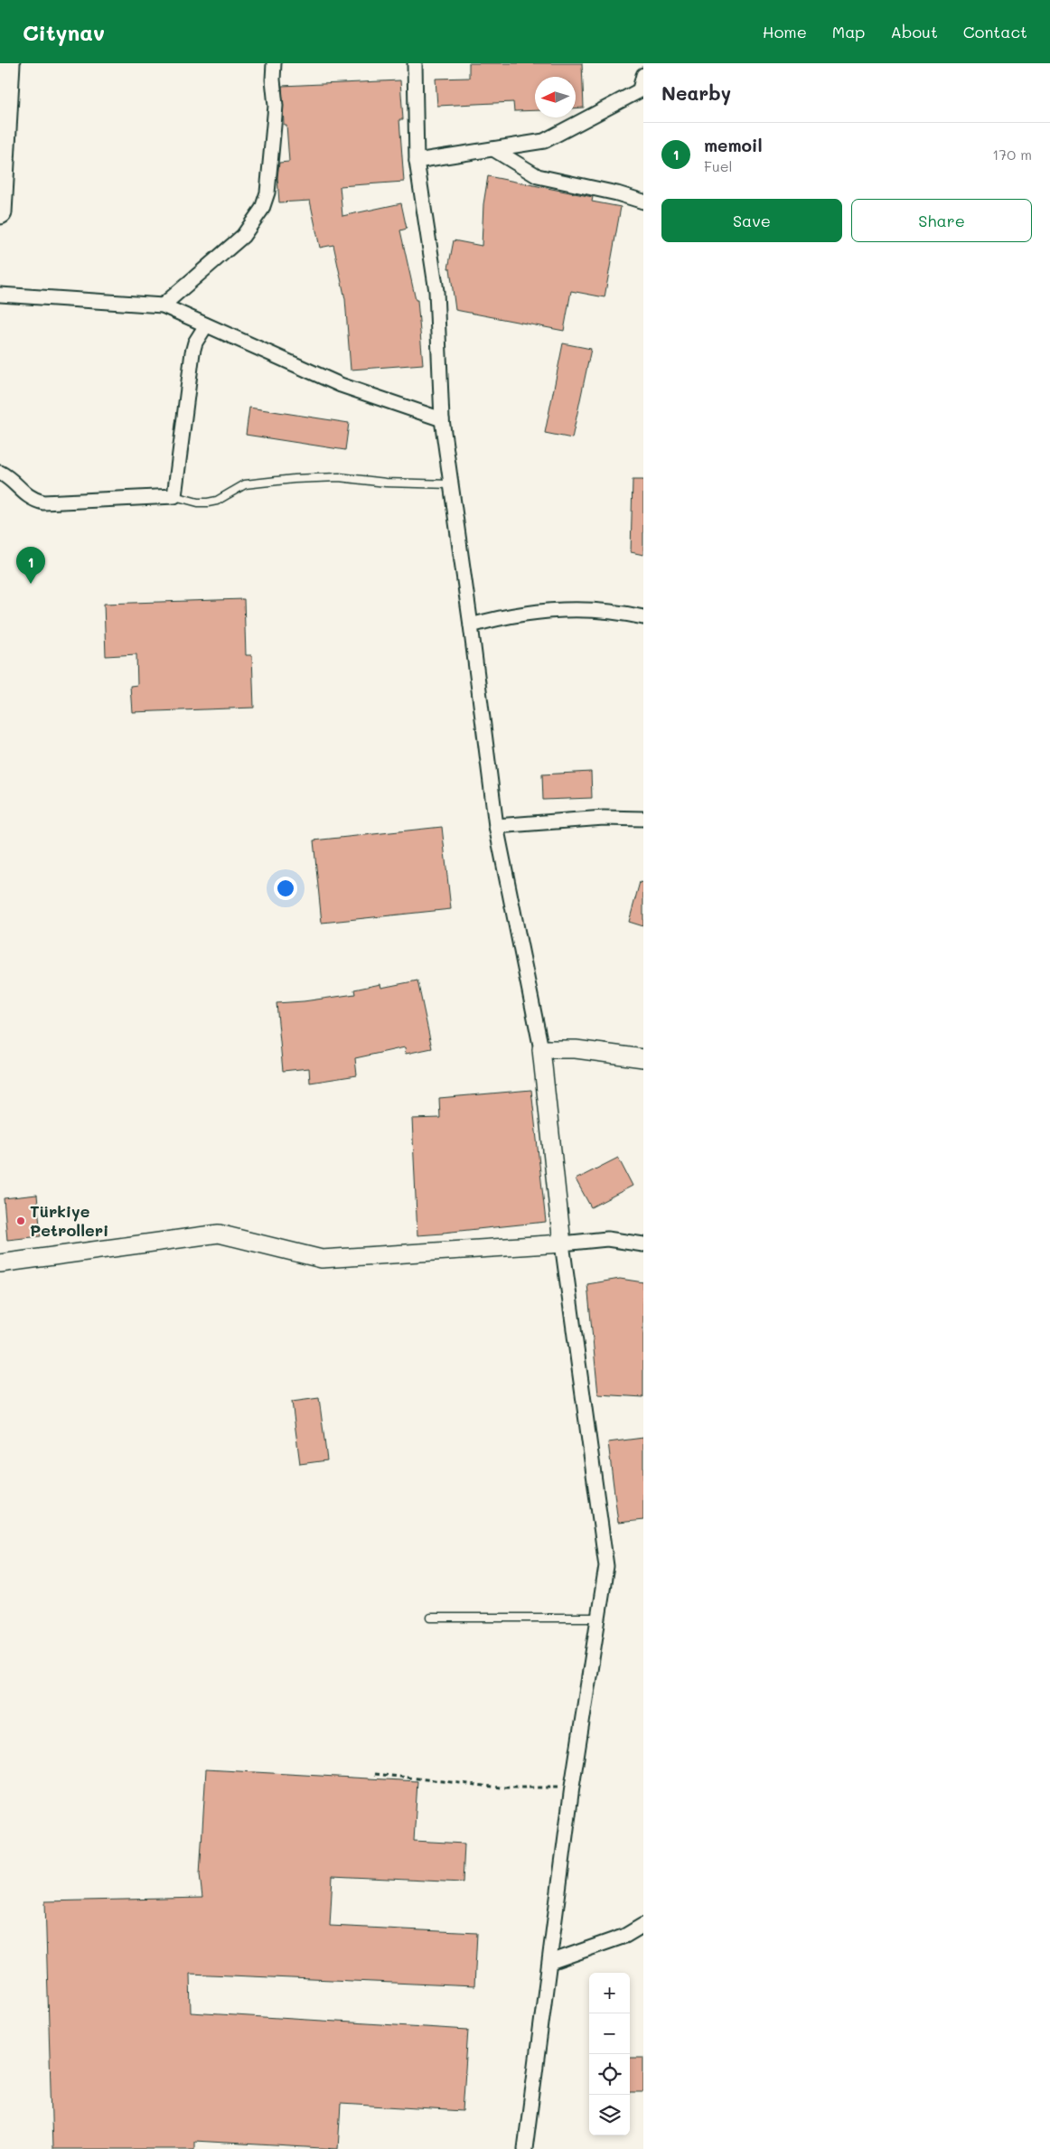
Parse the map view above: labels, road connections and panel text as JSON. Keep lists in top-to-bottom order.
{
  "places": ["Türkiye Petrolleri"],
  "north": "left",
  "page": {
    "header": "Citynav",
    "nav": [
      "Home",
      "Map",
      "About",
      "Contact"
    ],
    "heading": "Nearby",
    "list": [
      {
        "mark": "1",
        "name": "memoil",
        "note": "Fuel",
        "value": "170 m"
      }
    ],
    "buttons": ["Save", "Share"],
    "pins": "1",
    "map_buttons": ["+", "−"]
  }
}
